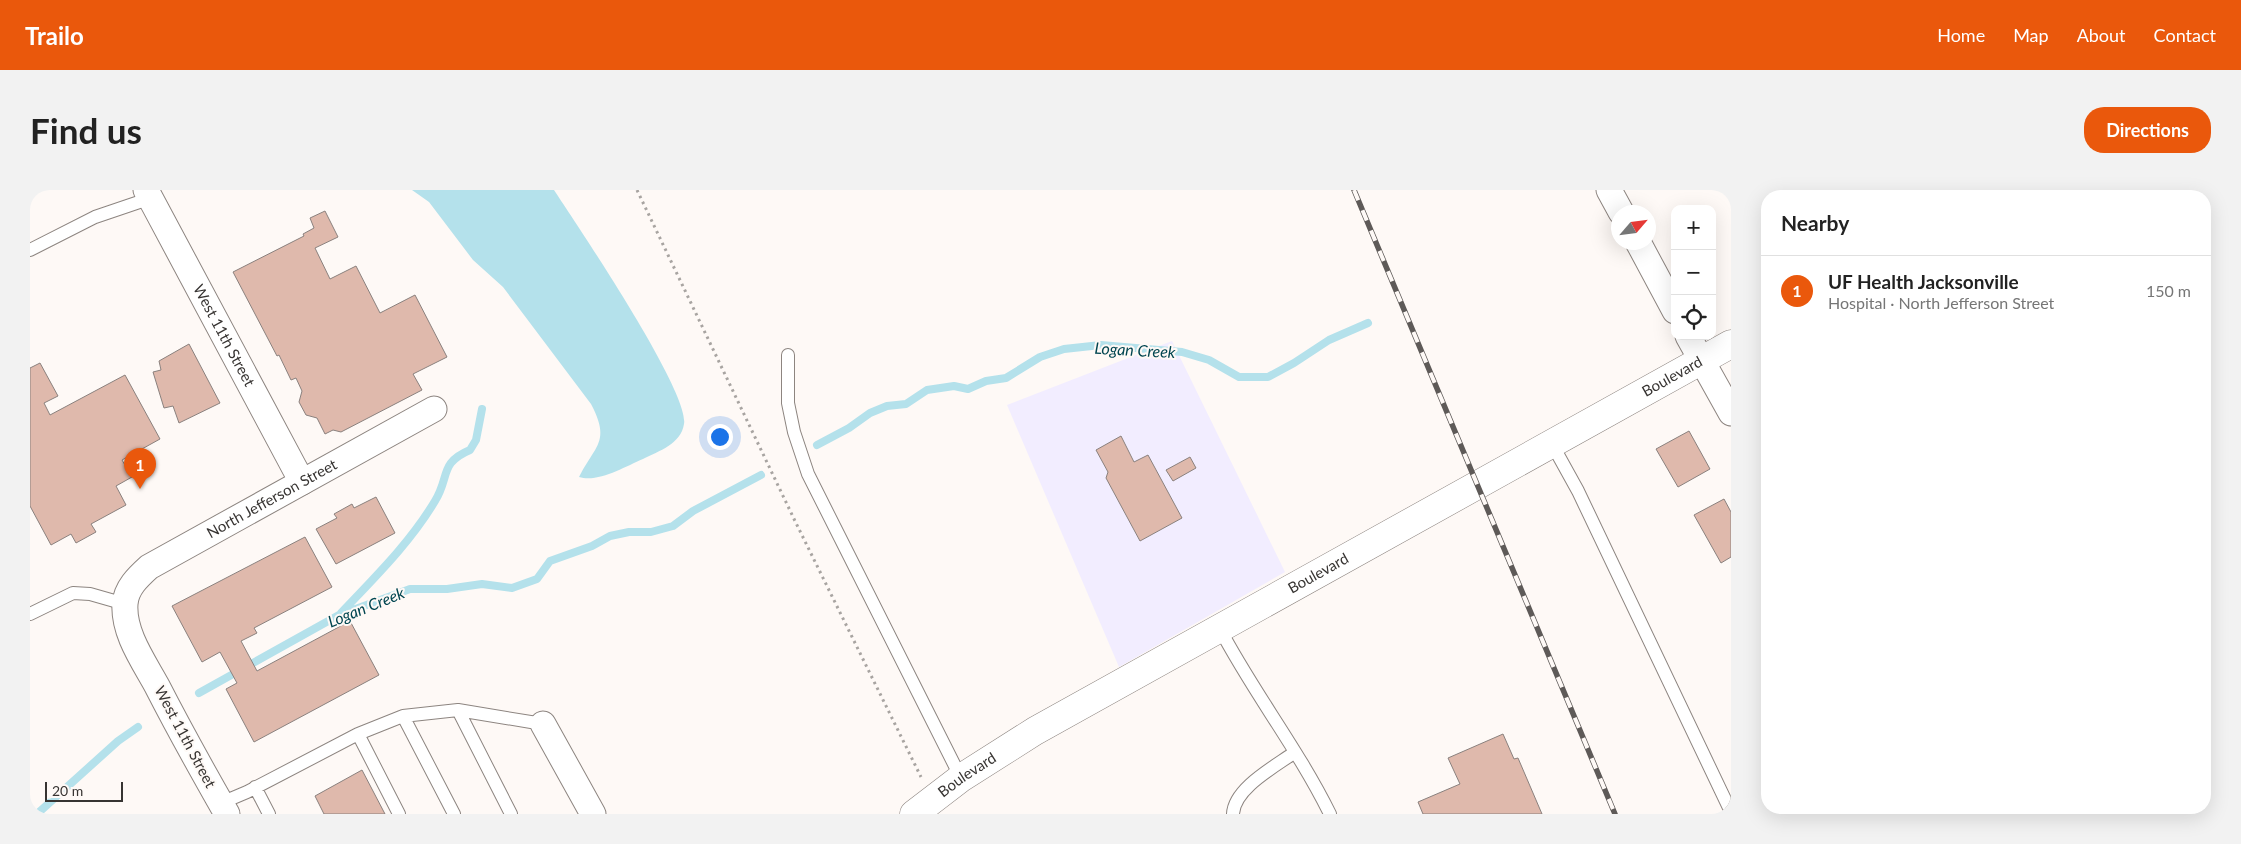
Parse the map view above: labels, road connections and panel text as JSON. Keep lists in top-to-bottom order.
{
  "streets": {
    "main road": ["Boulevard"],
    "street": ["West 11th Street", "North Jefferson Street"]
  },
  "crossings": [
    ["West 11th Street", "North Jefferson Street"]
  ],
  "water": ["Logan Creek"],
  "scale_bar": "20 m",
  "north": "top right",
  "page": {
    "header": "Trailo",
    "nav": [
      "Home",
      "Map",
      "About",
      "Contact"
    ],
    "buttons": "Directions",
    "title": "Find us",
    "heading": "Nearby",
    "map_buttons": ["+", "−"],
    "list": [
      {
        "mark": "1",
        "name": "UF Health Jacksonville",
        "note": "Hospital · North Jefferson Street",
        "value": "150 m"
      }
    ],
    "pins": "1",
    "scale": "20 m"
  }
}
